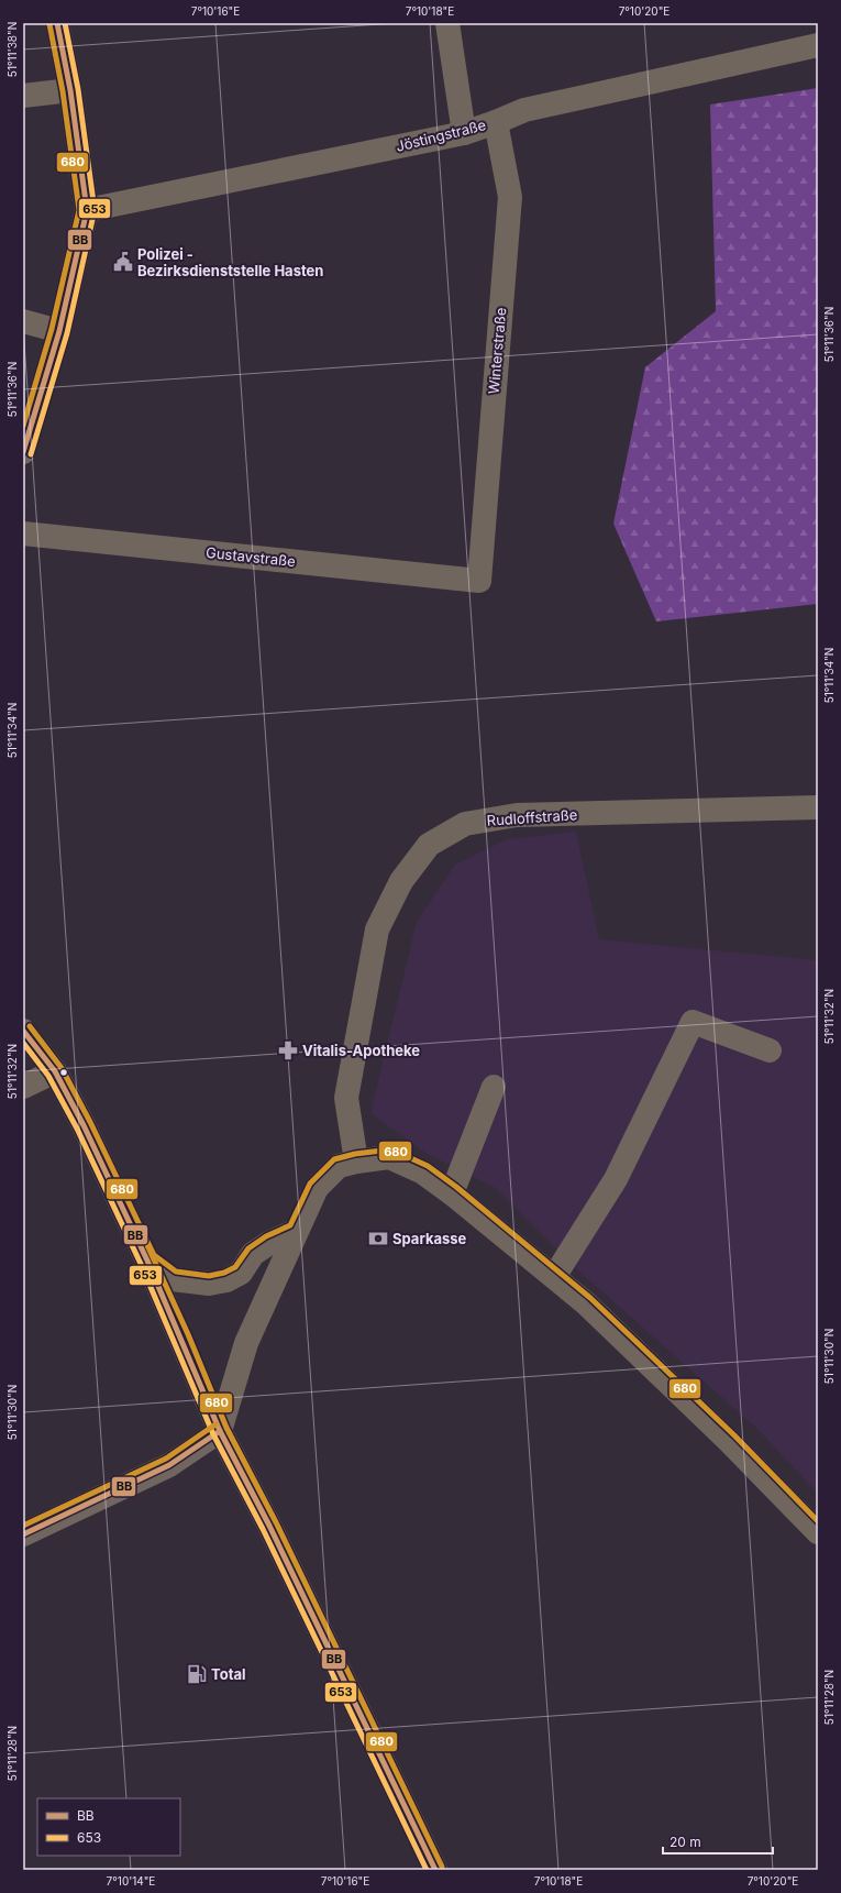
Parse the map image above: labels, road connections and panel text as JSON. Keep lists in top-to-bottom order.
{
  "streets": {
    "street": [
      "Jöstingstraße",
      "Winterstraße",
      "Gustavstraße",
      "Rudloffstraße"
    ]
  },
  "crossings": [
    ["Jöstingstraße", "Winterstraße"],
    ["Winterstraße", "Gustavstraße"]
  ],
  "places": {
    "public building": ["Polizei - Bezirksdienststelle Hasten"],
    "pharmacy": ["Vitalis-Apotheke"],
    "bank": ["Sparkasse"],
    "fuel station": ["Total"]
  },
  "lines": ["transit line BB", "transit line 653", "transit line 680"],
  "legend": ["BB", "653"],
  "scale_bar": "20 m",
  "coordinates": [
    "7°10'16\"E",
    "7°10'18\"E",
    "7°10'20\"E",
    "51°11'38\"N",
    "51°11'36\"N",
    "51°11'34\"N",
    "51°11'32\"N",
    "51°11'30\"N",
    "51°11'28\"N",
    "7°10'14\"E"
  ]
}
